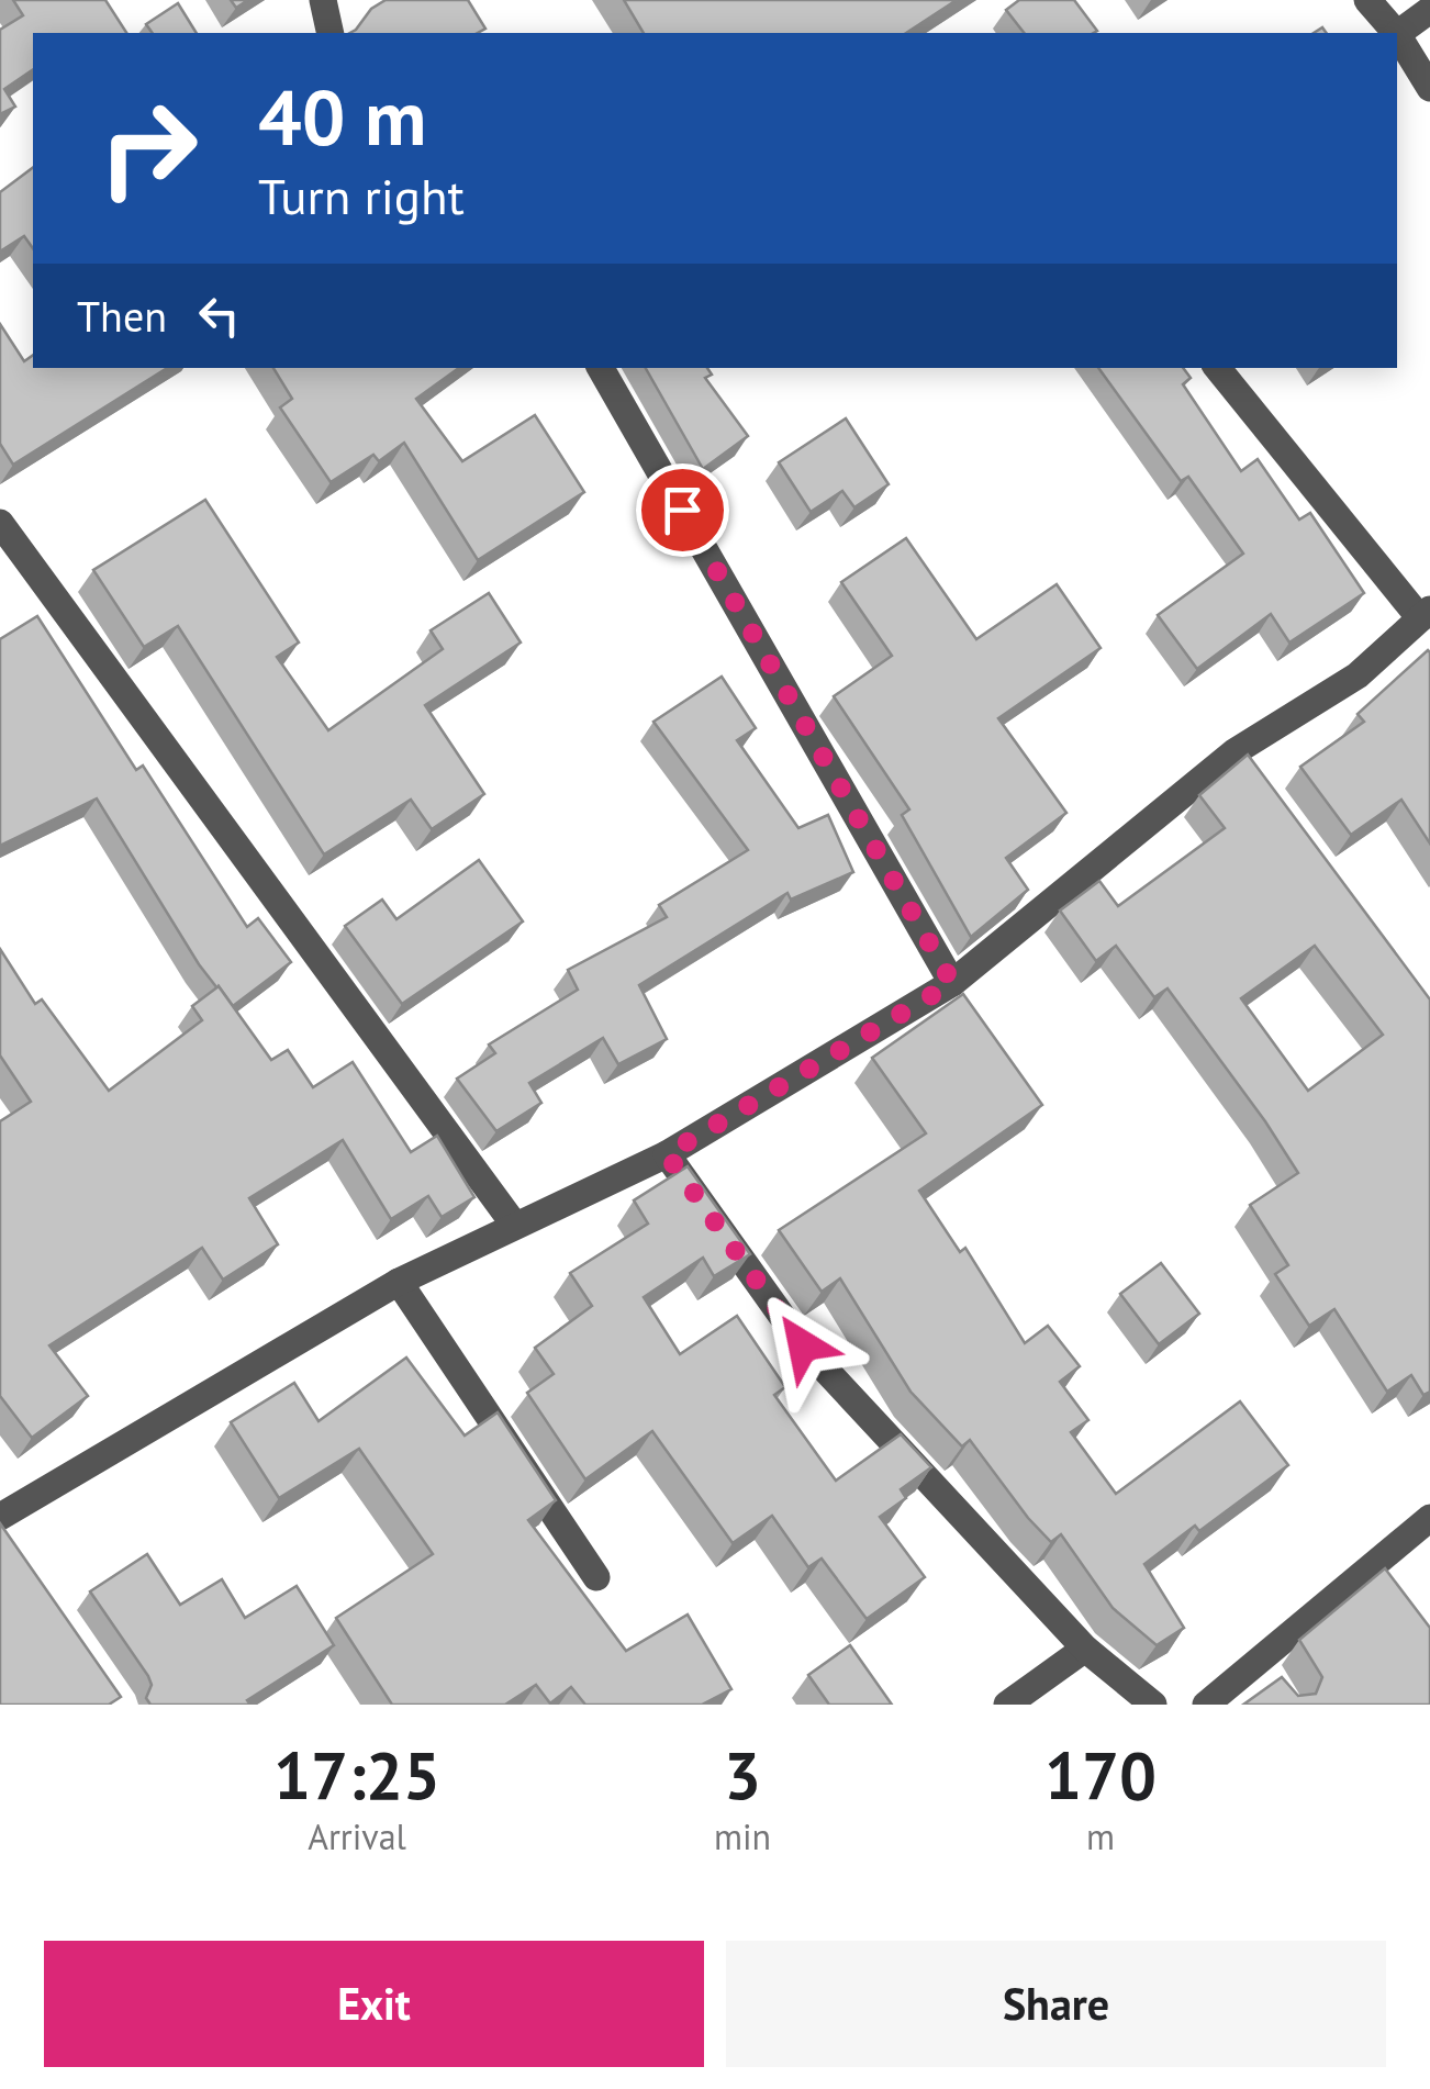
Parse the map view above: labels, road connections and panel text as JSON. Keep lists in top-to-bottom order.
{
  "page": {
    "turn": ["40 m", "Turn right"],
    "then": "Then",
    "eta": [
      "17:25",
      "Arrival",
      "3",
      "min",
      "170",
      "m"
    ],
    "buttons": ["Exit", "Share"]
  }
}
